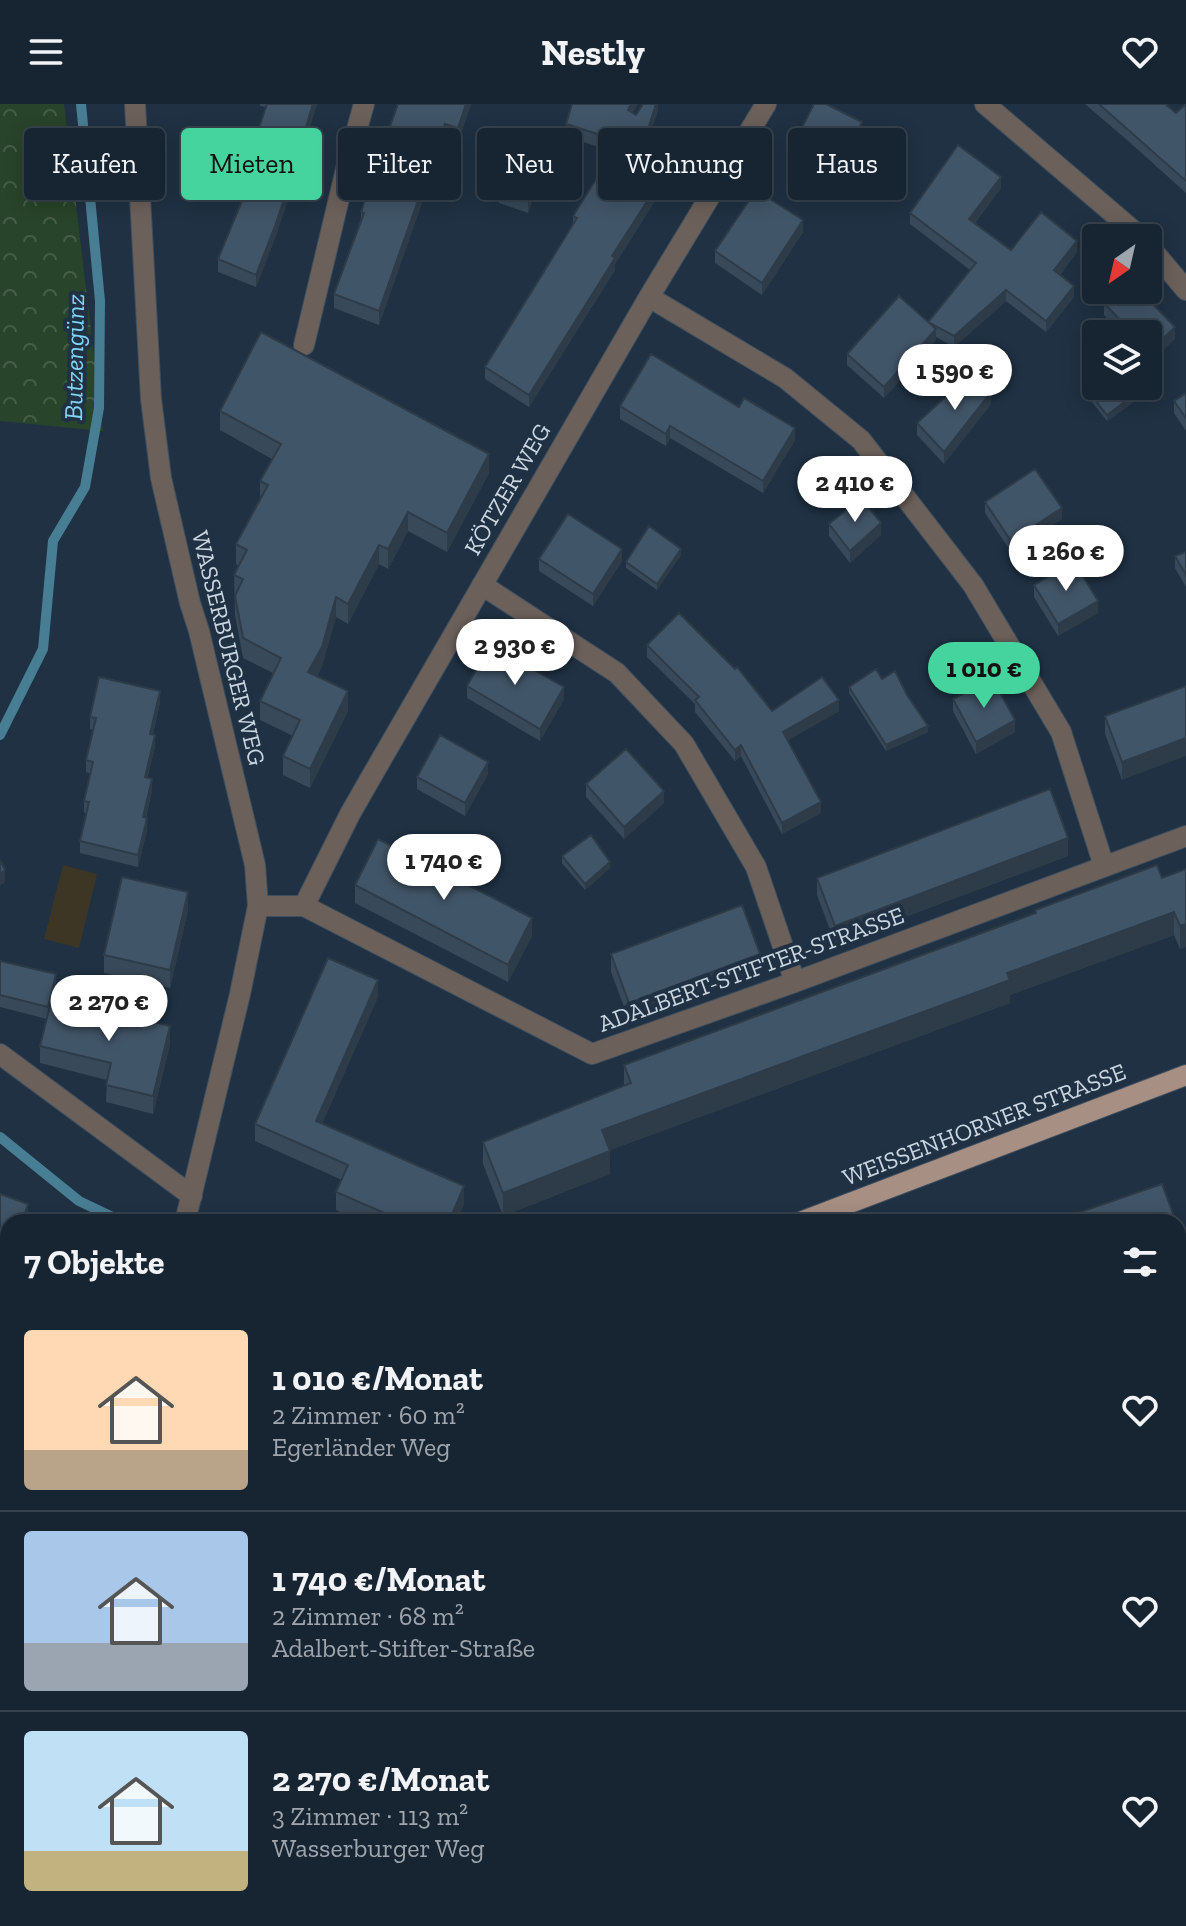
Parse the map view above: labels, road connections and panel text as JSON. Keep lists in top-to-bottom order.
{
  "streets": {
    "main road": ["WEISSENHORNER STRASSE"],
    "street": ["KÖTZER WEG", "WASSERBURGER WEG", "ADALBERT-STIFTER-STRASSE"]
  },
  "crossings": [
    ["KÖTZER WEG", "ADALBERT-STIFTER-STRASSE"]
  ],
  "water": ["Butzengünz"],
  "north": "bottom left",
  "page": {
    "header": "Nestly",
    "chip": [
      "Kaufen",
      "Mieten",
      "Filter",
      "Neu",
      "Wohnung",
      "Haus"
    ],
    "price": [
      "1 590 €",
      "2 410 €",
      "1 260 €",
      "2 930 €",
      "1 010 €",
      "1 740 €",
      "2 270 €"
    ],
    "heading": "7 Objekte",
    "list": [
      {
        "name": "1 010 €/Monat",
        "note": "2 Zimmer · 60 m² · Egerländer Weg"
      },
      {
        "name": "1 740 €/Monat",
        "note": "2 Zimmer · 68 m² · Adalbert-Stifter-Straße"
      },
      {
        "name": "2 270 €/Monat",
        "note": "3 Zimmer · 113 m² · Wasserburger Weg"
      }
    ]
  }
}
